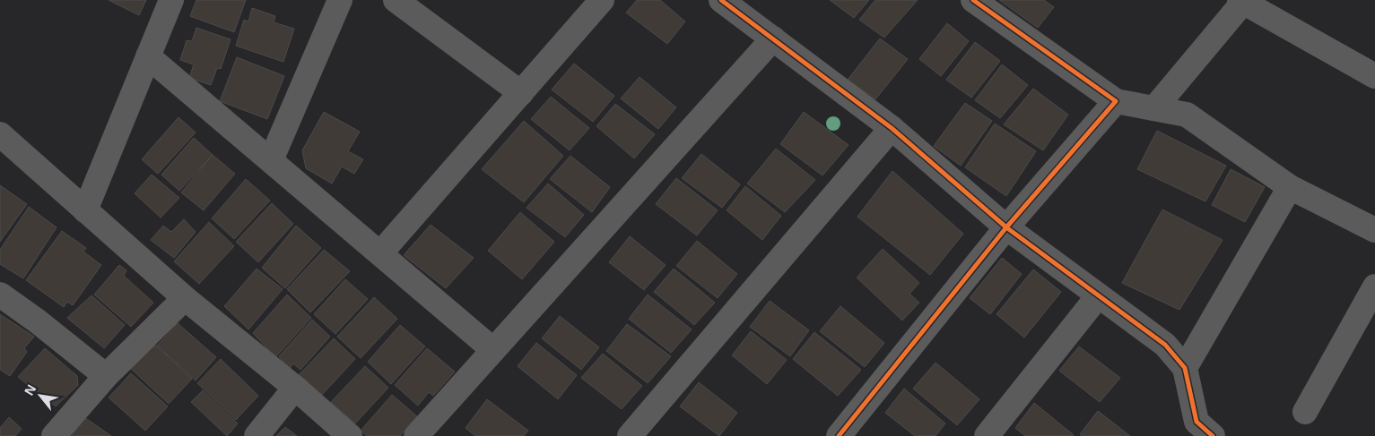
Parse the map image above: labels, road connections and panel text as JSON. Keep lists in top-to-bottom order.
{
  "north": "top left"
}
